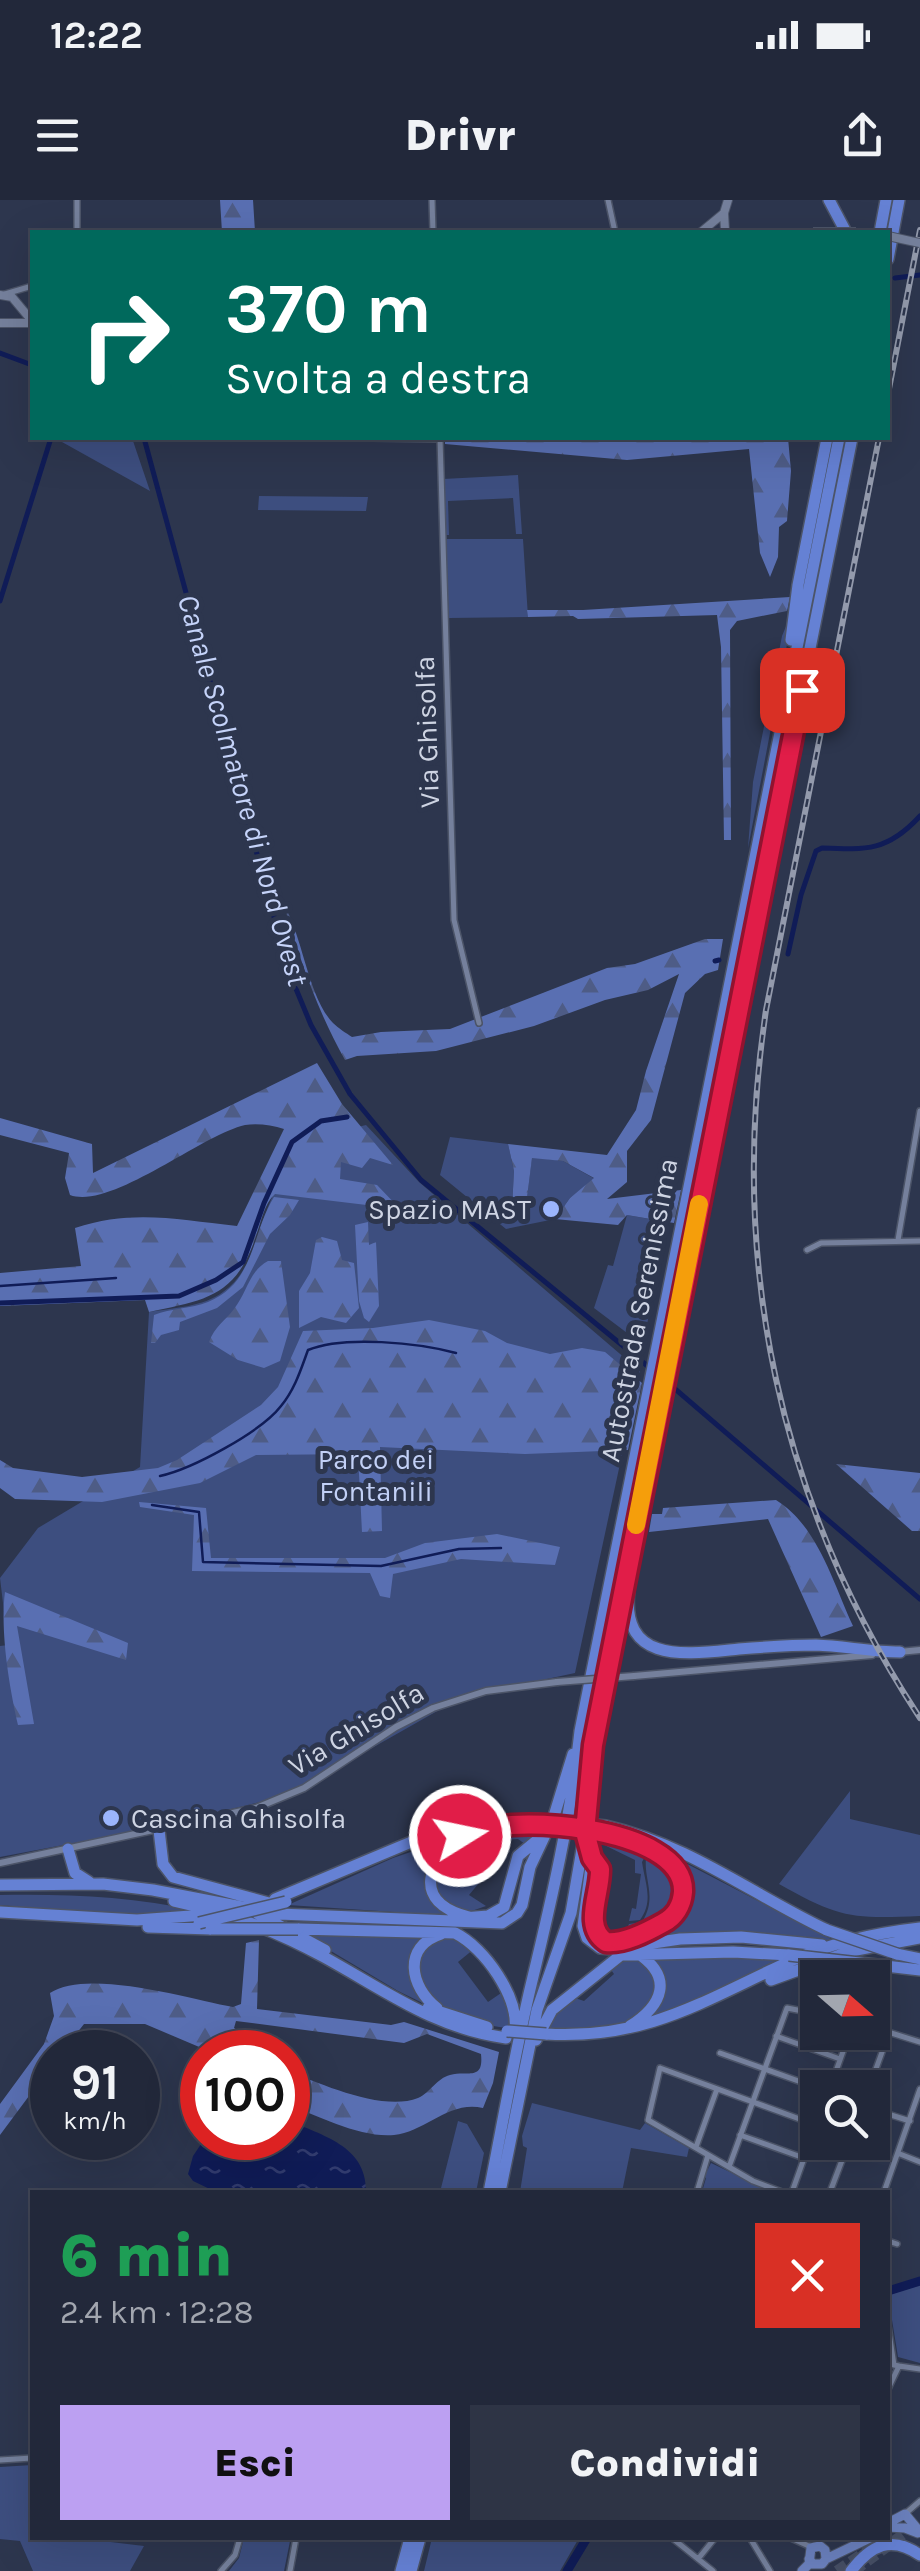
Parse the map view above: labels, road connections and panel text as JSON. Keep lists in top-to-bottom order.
{
  "streets": {
    "highway": ["Autostrada Serenissima"],
    "street": ["Via Ghisolfa"]
  },
  "water": ["Canale Scolmatore di Nord Ovest"],
  "parks": ["Parco dei Fontanili"],
  "places": ["Spazio MAST", "Cascina Ghisolfa"],
  "north": "right",
  "page": {
    "status": "12:22",
    "header": "Drivr",
    "turn": ["370 m", "Svolta a destra"],
    "speed": "91 km/h",
    "limit": "100",
    "heading": ["6 min", "2.4 km · 12:28"],
    "buttons": ["Esci", "Condividi"]
  }
}
